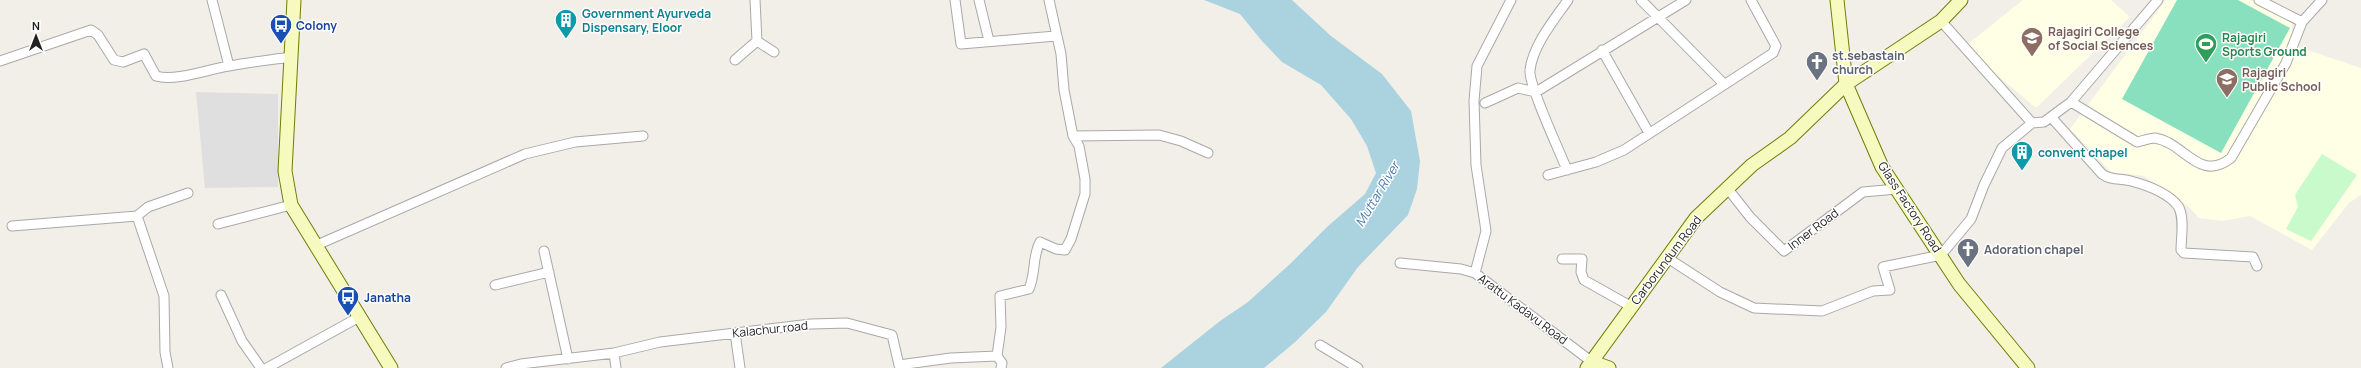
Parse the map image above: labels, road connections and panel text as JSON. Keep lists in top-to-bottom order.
{
  "streets": {
    "main road": ["Glass Factory Road", "Carborundum Road"],
    "street": ["Inner Road", "Arattu Kadavu Road", "Kalachur road"]
  },
  "crossings": [
    ["Glass Factory Road", "Inner Road"],
    ["Glass Factory Road", "Carborundum Road"],
    ["Inner Road", "Carborundum Road"],
    ["Carborundum Road", "Arattu Kadavu Road"]
  ],
  "water": ["Muttar River"],
  "places": {
    "building": ["Government Ayurveda Dispensary, Eloor", "convent chapel"],
    "bus stop": ["Colony", "Janatha"],
    "school or university": ["Rajagiri College of Social Sciences", "Rajagiri Public School"],
    "sports": ["Rajagiri Sports Ground"],
    "church": ["st.sebastain church", "Adoration chapel"]
  },
  "north": "top"
}
